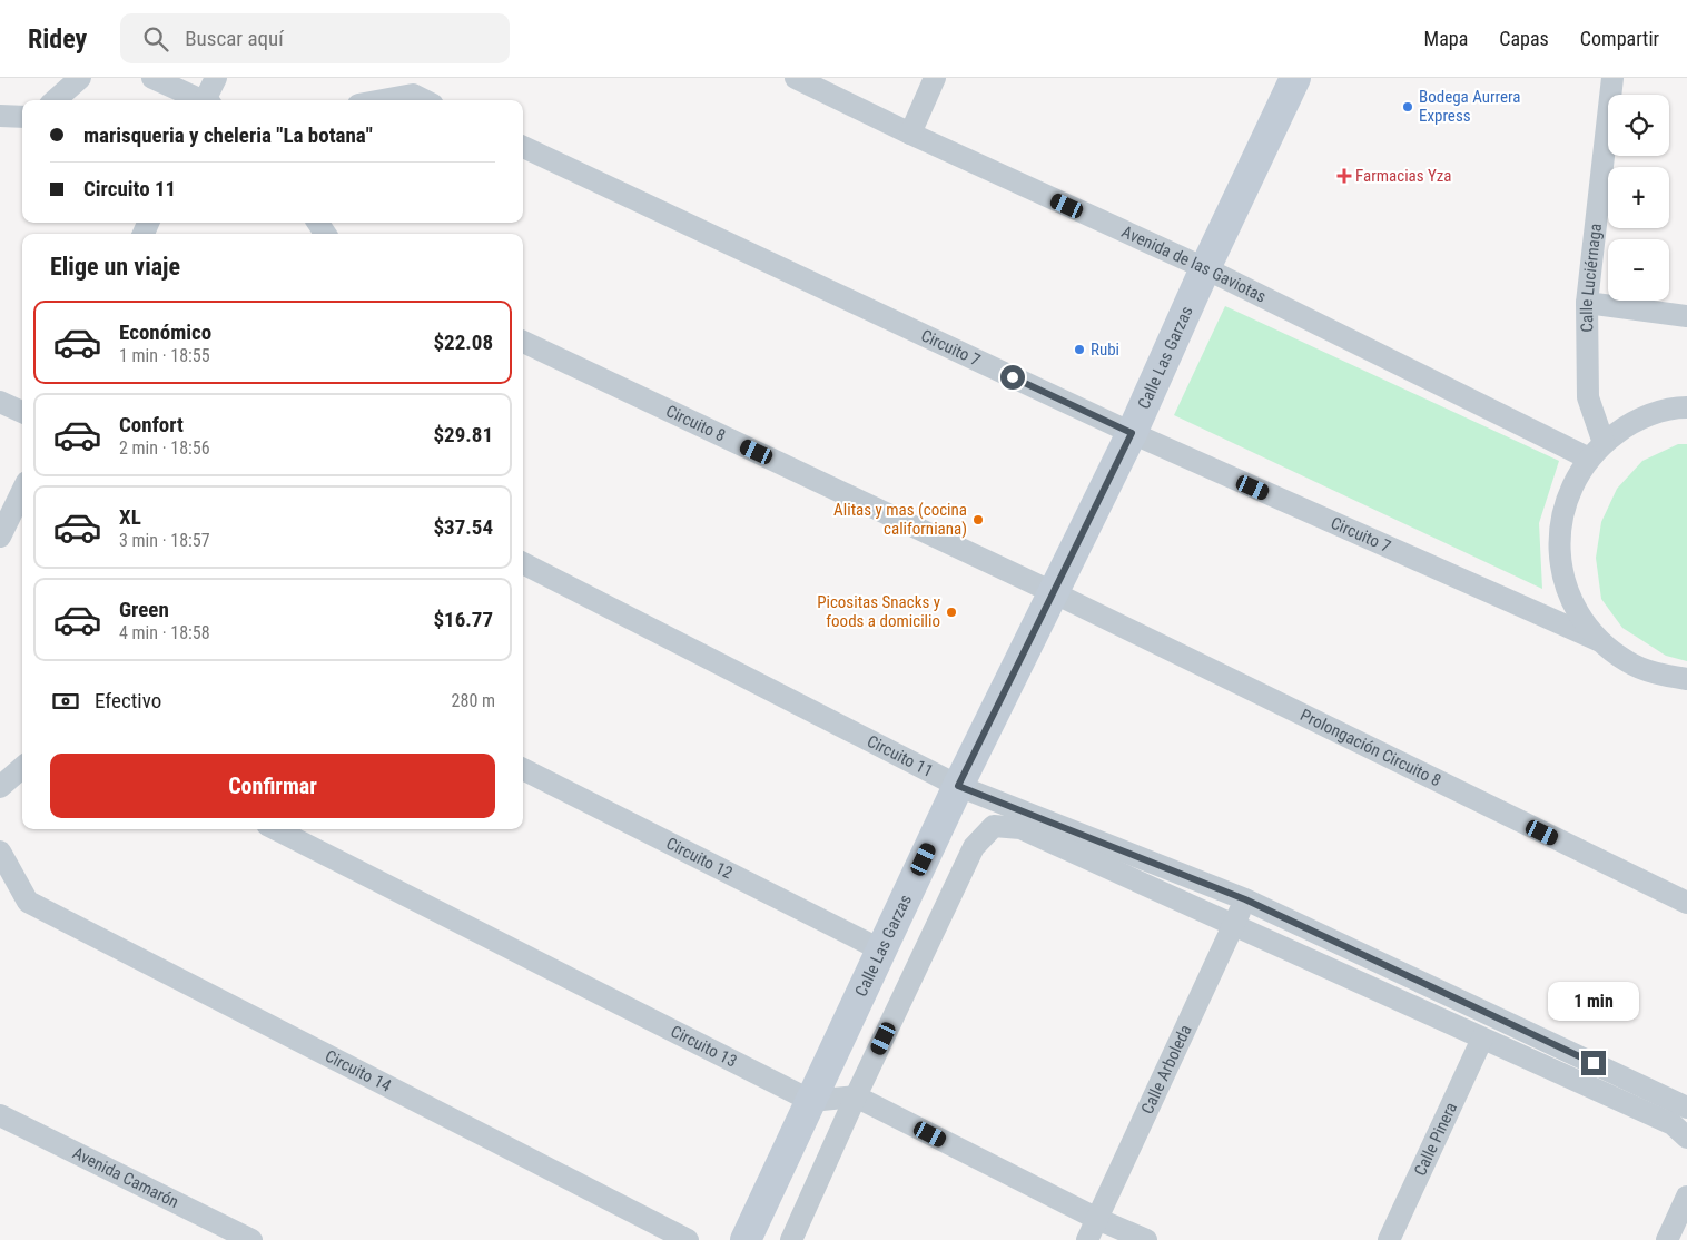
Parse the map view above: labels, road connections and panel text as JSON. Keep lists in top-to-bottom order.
{
  "streets": {
    "street": [
      "Avenida de las Gaviotas",
      "Calle Luciérnaga",
      "Circuito 7",
      "Calle Las Garzas",
      "Circuito 8",
      "Prolongación Circuito 8",
      "Circuito 11",
      "Circuito 12",
      "Circuito 13",
      "Calle Arboleda",
      "Circuito 14",
      "Calle Pinera",
      "Avenida Camarón"
    ]
  },
  "crossings": [
    ["Avenida de las Gaviotas", "Calle Luciérnaga"],
    ["Avenida de las Gaviotas", "Calle Las Garzas"],
    ["Circuito 7", "Calle Las Garzas"],
    ["Calle Las Garzas", "Circuito 8"],
    ["Calle Las Garzas", "Prolongación Circuito 8"],
    ["Calle Las Garzas", "Circuito 11"],
    ["Calle Las Garzas", "Circuito 12"],
    ["Calle Las Garzas", "Circuito 13"],
    ["Circuito 8", "Prolongación Circuito 8"],
    ["Circuito 11", "Calle Arboleda"]
  ],
  "places": {
    "other": [
      "Bodega Aurrera Express",
      "Rubi",
      "Alitas y mas (cocina californiana)",
      "Picositas Snacks y foods a domicilio"
    ],
    "health": ["Farmacias Yza"]
  },
  "page": {
    "header": "Ridey",
    "search": "Buscar aquí",
    "nav": ["Mapa", "Capas", "Compartir"],
    "map_buttons": ["+", "−"],
    "banner": ["marisqueria y cheleria \"La botana\"", "Circuito 11"],
    "heading": "Elige un viaje",
    "list": [
      {
        "name": "Económico",
        "note": "1 min · 18:55",
        "value": "$22.08"
      },
      {
        "name": "Confort",
        "note": "2 min · 18:56",
        "value": "$29.81"
      },
      {
        "name": "XL",
        "note": "3 min · 18:57",
        "value": "$37.54"
      },
      {
        "name": "Green",
        "note": "4 min · 18:58",
        "value": "$16.77"
      }
    ],
    "pay": ["Efectivo", "280 m"],
    "buttons": "Confirmar",
    "bubble": "1 min"
  }
}
